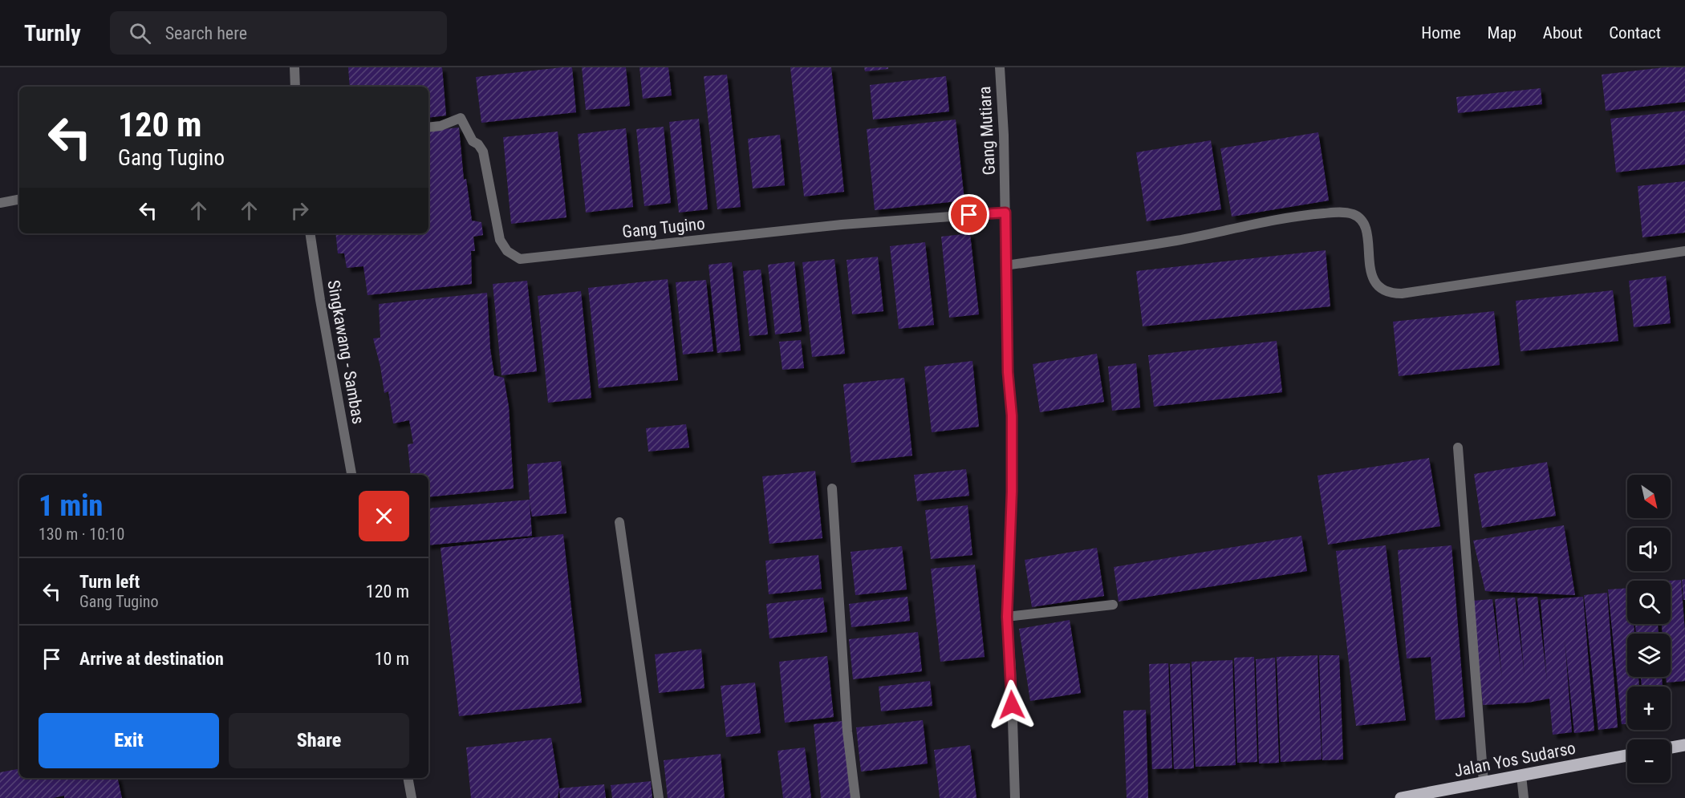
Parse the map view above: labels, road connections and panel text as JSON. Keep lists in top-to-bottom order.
{
  "streets": {
    "main road": ["Jalan Yos Sudarso"],
    "street": ["Gang Mutiara", "Gang Tugino", "Singkawang - Sambas"]
  },
  "crossings": [
    ["Gang Mutiara", "Gang Tugino"]
  ],
  "north": "bottom right",
  "page": {
    "header": "Turnly",
    "search": "Search here",
    "nav": [
      "Home",
      "Map",
      "About",
      "Contact"
    ],
    "turn": ["120 m", "Gang Tugino"],
    "map_buttons": ["+", "−"],
    "heading": ["1 min", "130 m · 10:10"],
    "list": [
      {
        "name": "Turn left",
        "note": "Gang Tugino",
        "value": "120 m"
      },
      {
        "name": "Arrive at destination",
        "value": "10 m"
      }
    ],
    "buttons": ["Exit", "Share"]
  }
}
